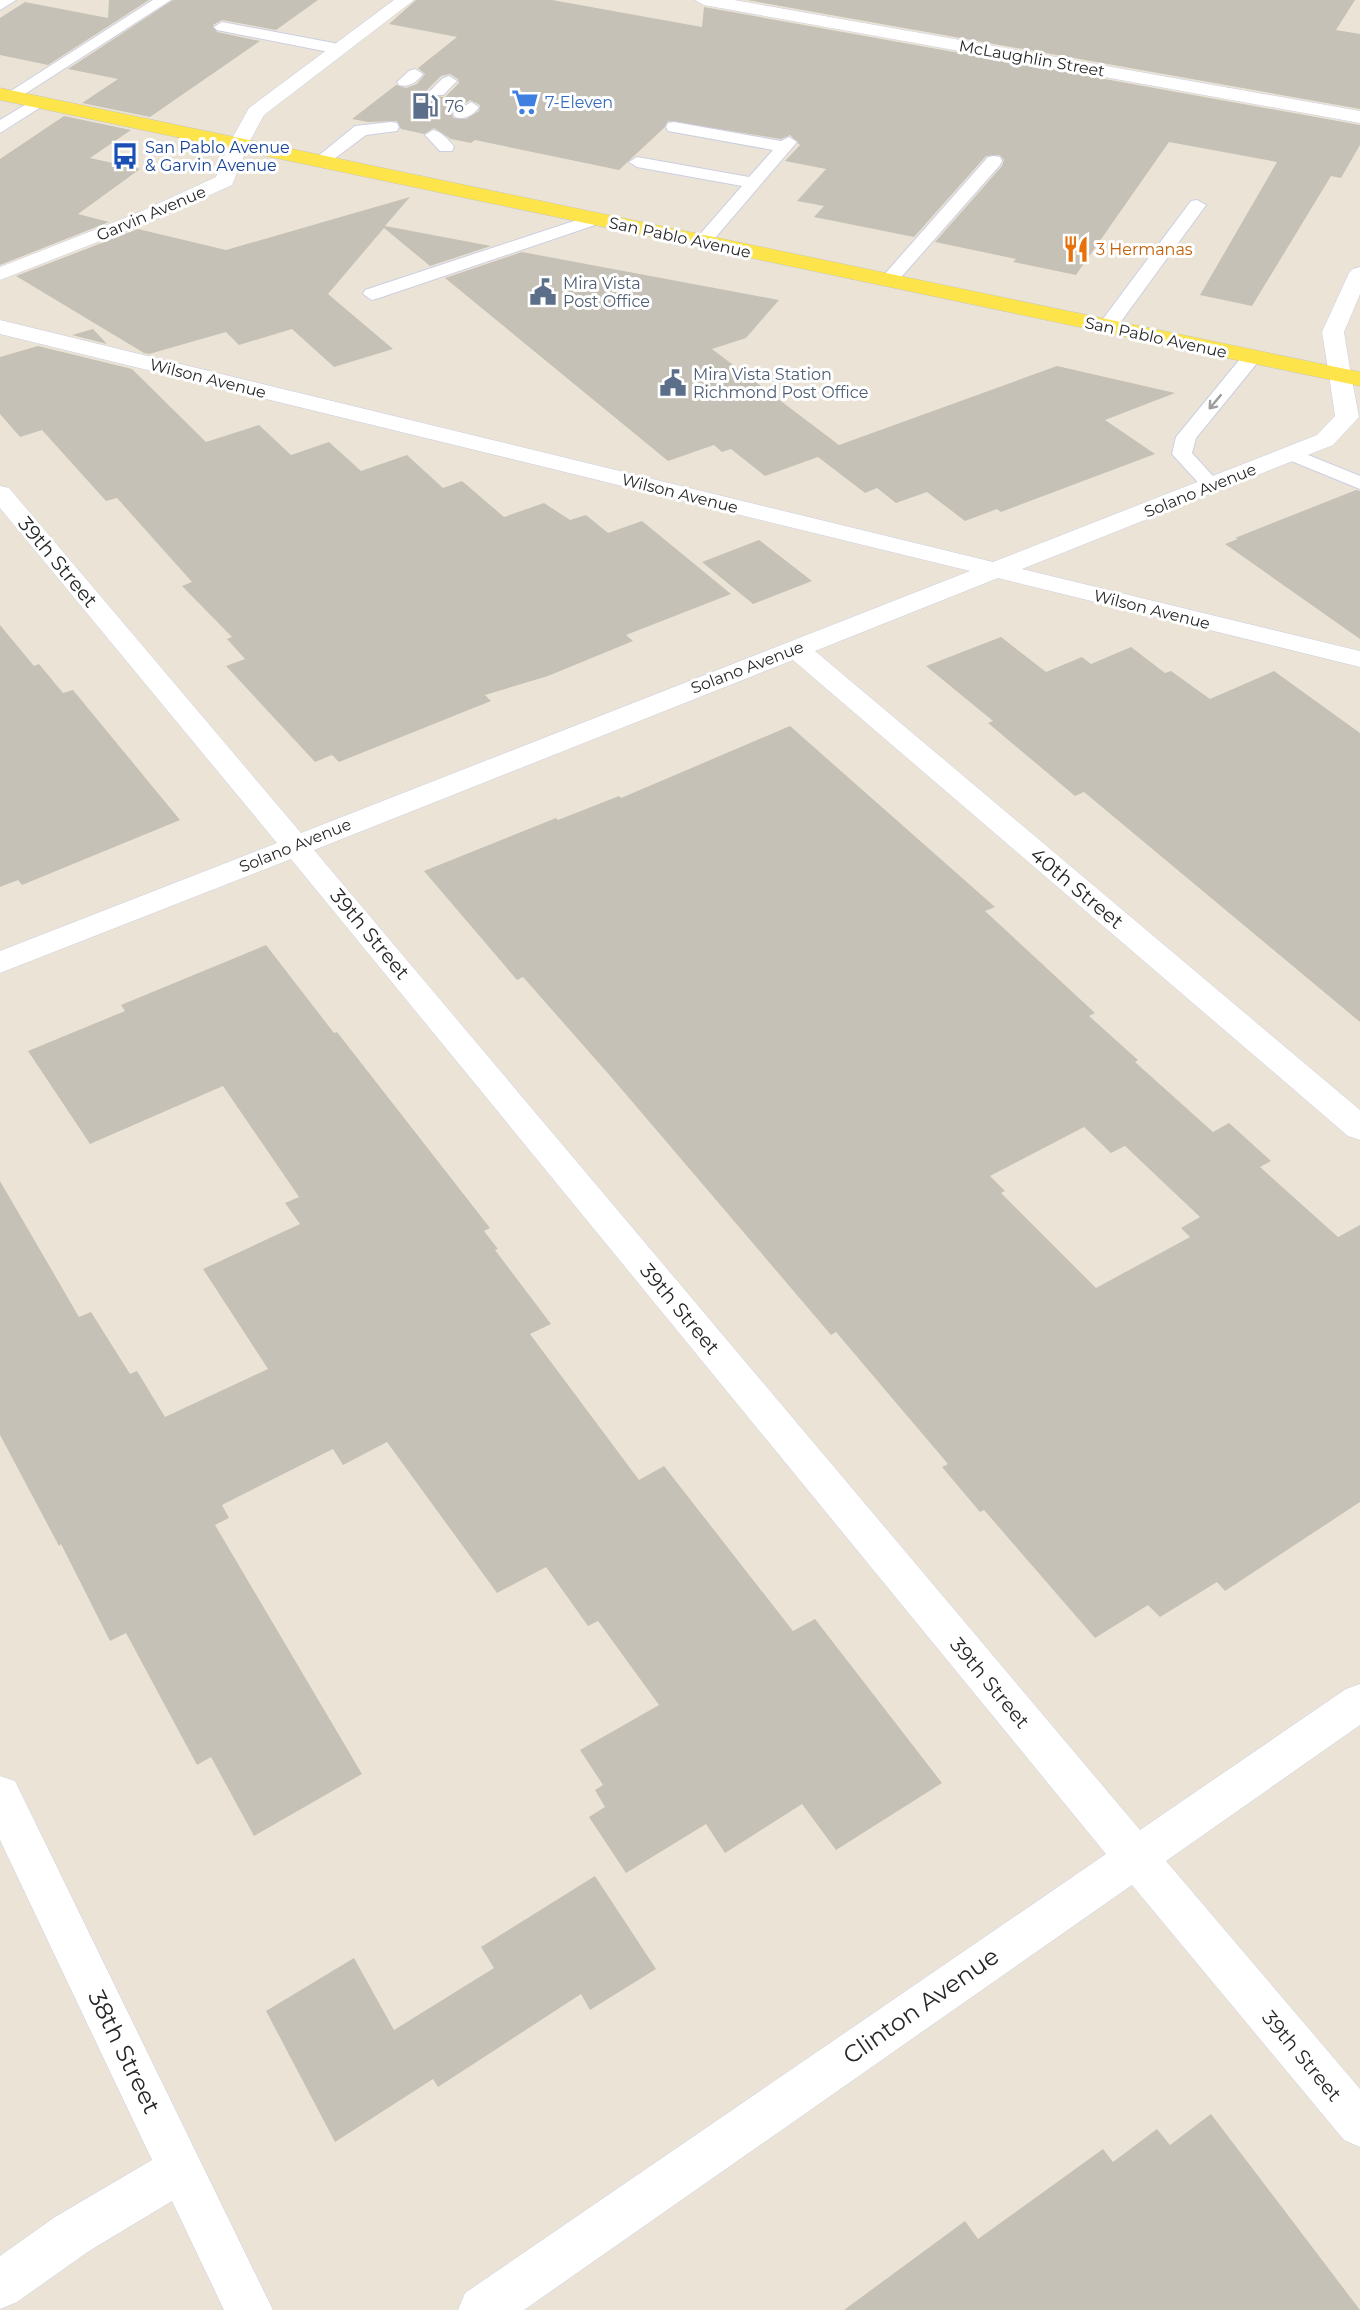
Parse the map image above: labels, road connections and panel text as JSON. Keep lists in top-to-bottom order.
{
  "streets": {
    "main road": ["San Pablo Avenue"],
    "street": [
      "McLaughlin Street",
      "Garvin Avenue",
      "Wilson Avenue",
      "Solano Avenue",
      "39th Street",
      "40th Street",
      "Clinton Avenue",
      "38th Street"
    ]
  },
  "crossings": [
    ["Garvin Avenue", "San Pablo Avenue"],
    ["San Pablo Avenue", "Solano Avenue"],
    ["Wilson Avenue", "Solano Avenue"],
    ["Solano Avenue", "39th Street"],
    ["Solano Avenue", "40th Street"],
    ["39th Street", "Clinton Avenue"]
  ],
  "places": {
    "supermarket": ["7-Eleven"],
    "fuel station": ["76"],
    "bus stop": ["San Pablo Avenue & Garvin Avenue"],
    "restaurant": ["3 Hermanas"],
    "public building": ["Mira Vista Post Office", "Mira Vista Station Richmond Post Office"]
  }
}
